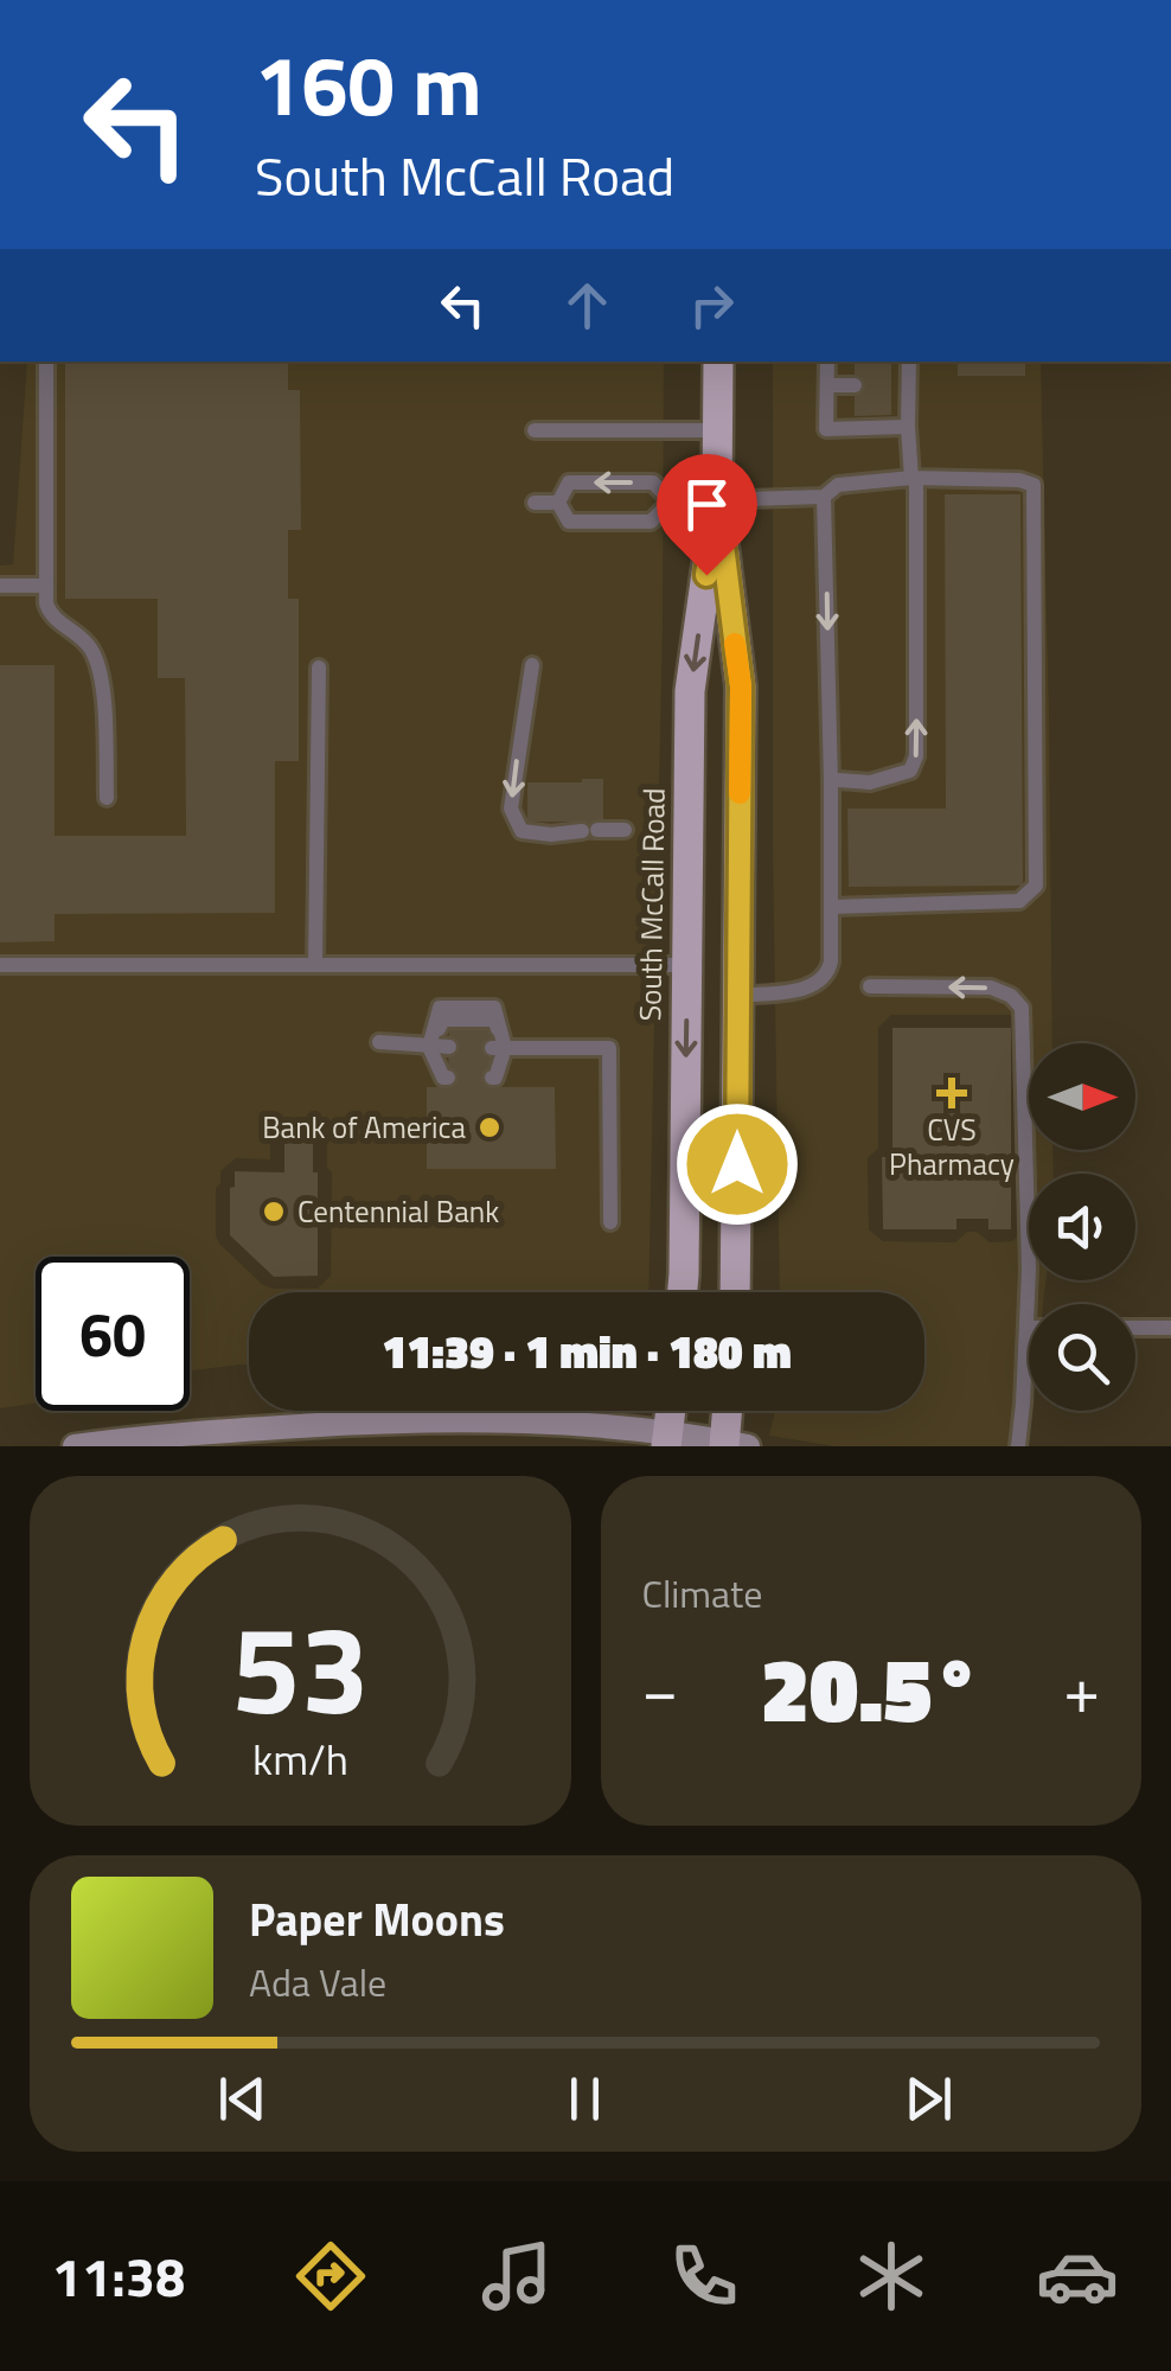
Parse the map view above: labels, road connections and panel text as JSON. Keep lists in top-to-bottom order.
{
  "streets": {
    "main road": ["South McCall Road"]
  },
  "places": {
    "health": ["CVS Pharmacy"],
    "other": ["Bank of America", "Centennial Bank"]
  },
  "north": "right",
  "page": {
    "turn": ["160 m", "South McCall Road"],
    "limit": "60",
    "trip": "11:39 · 1 min · 180 m",
    "tile": "Climate",
    "heat": ["−", "20.5°", "+"],
    "song": ["Paper Moons", "Ada Vale"],
    "tabs": "11:38",
    "gauge": ["53", "km/h"]
  }
}
